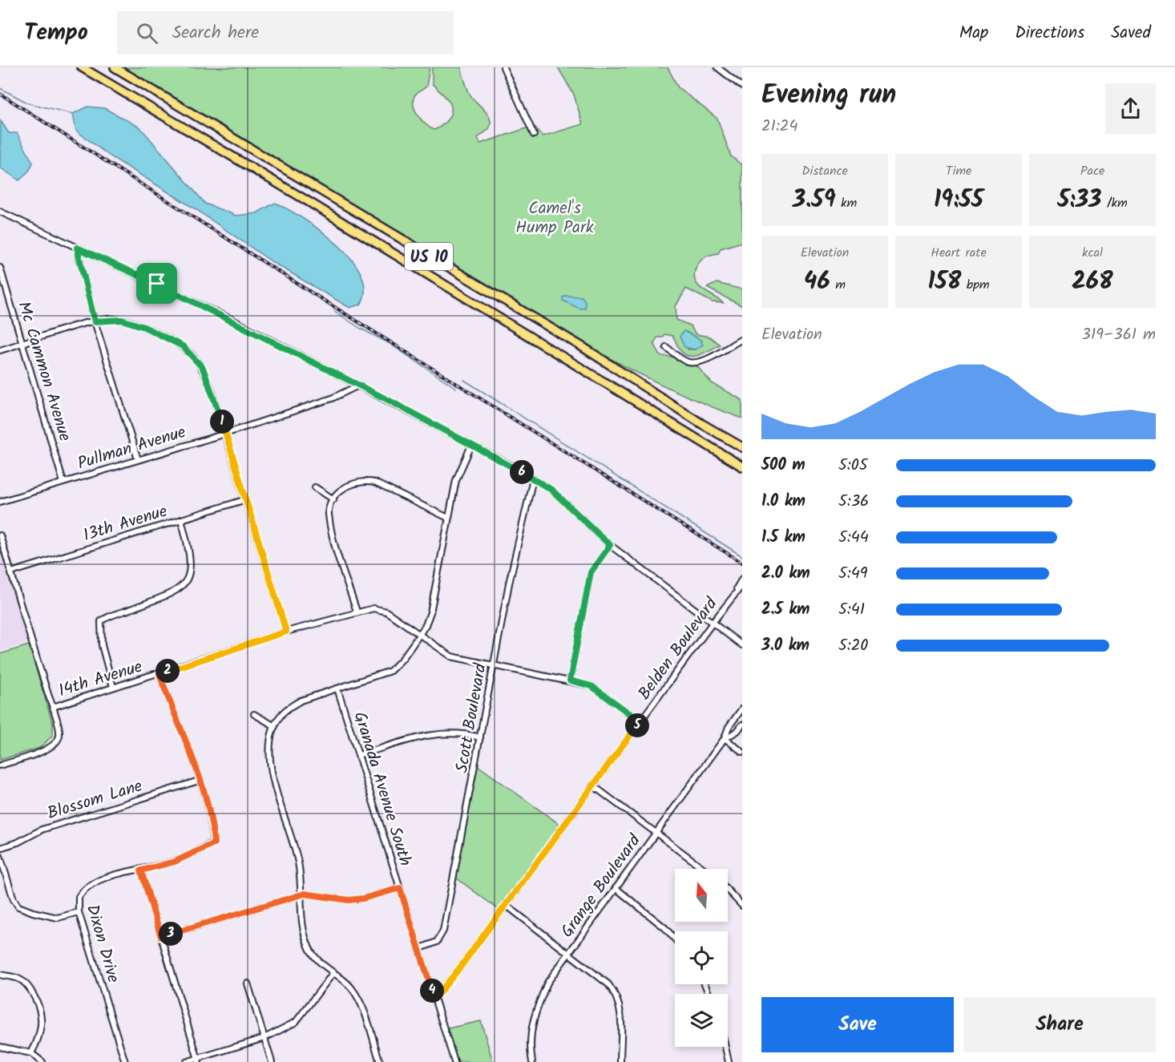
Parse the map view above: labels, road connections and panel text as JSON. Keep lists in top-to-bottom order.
{
  "streets": {
    "highway": ["US 10"],
    "street": [
      "Mc Cammon Avenue",
      "Pullman Avenue",
      "13th Avenue",
      "Belden Boulevard",
      "14th Avenue",
      "Scott Boulevard",
      "Granada Avenue South",
      "Blossom Lane",
      "Grange Boulevard",
      "Dixon Drive"
    ]
  },
  "crossings": [
    ["Mc Cammon Avenue", "Pullman Avenue"],
    ["Belden Boulevard", "14th Avenue"],
    ["Belden Boulevard", "Granada Avenue South"],
    ["14th Avenue", "Scott Boulevard"],
    ["14th Avenue", "Dixon Drive"],
    ["Scott Boulevard", "Granada Avenue South"],
    ["Blossom Lane", "Dixon Drive"]
  ],
  "parks": ["Camel's Hump Park"],
  "north": "top",
  "page": {
    "header": "Tempo",
    "search": "Search here",
    "nav": ["Map", "Directions", "Saved"],
    "heading": ["Evening run", "21:24"],
    "stats": [
      ["Distance", "3.59 km"],
      ["Time", "19:55"],
      ["Pace", "5:33 /km"],
      ["Elevation", "46 m"],
      ["Heart rate", "158 bpm"],
      ["kcal", "268"]
    ],
    "chart": ["Elevation", "319–361 m"],
    "pins": [
      "1",
      "6",
      "2",
      "5",
      "3",
      "4"
    ],
    "list": [
      {
        "name": "500 m",
        "note": "5:05"
      },
      {
        "name": "1.0 km",
        "note": "5:36"
      },
      {
        "name": "1.5 km",
        "note": "5:44"
      },
      {
        "name": "2.0 km",
        "note": "5:49"
      },
      {
        "name": "2.5 km",
        "note": "5:41"
      },
      {
        "name": "3.0 km",
        "note": "5:20"
      }
    ],
    "buttons": ["Save", "Share"]
  }
}
